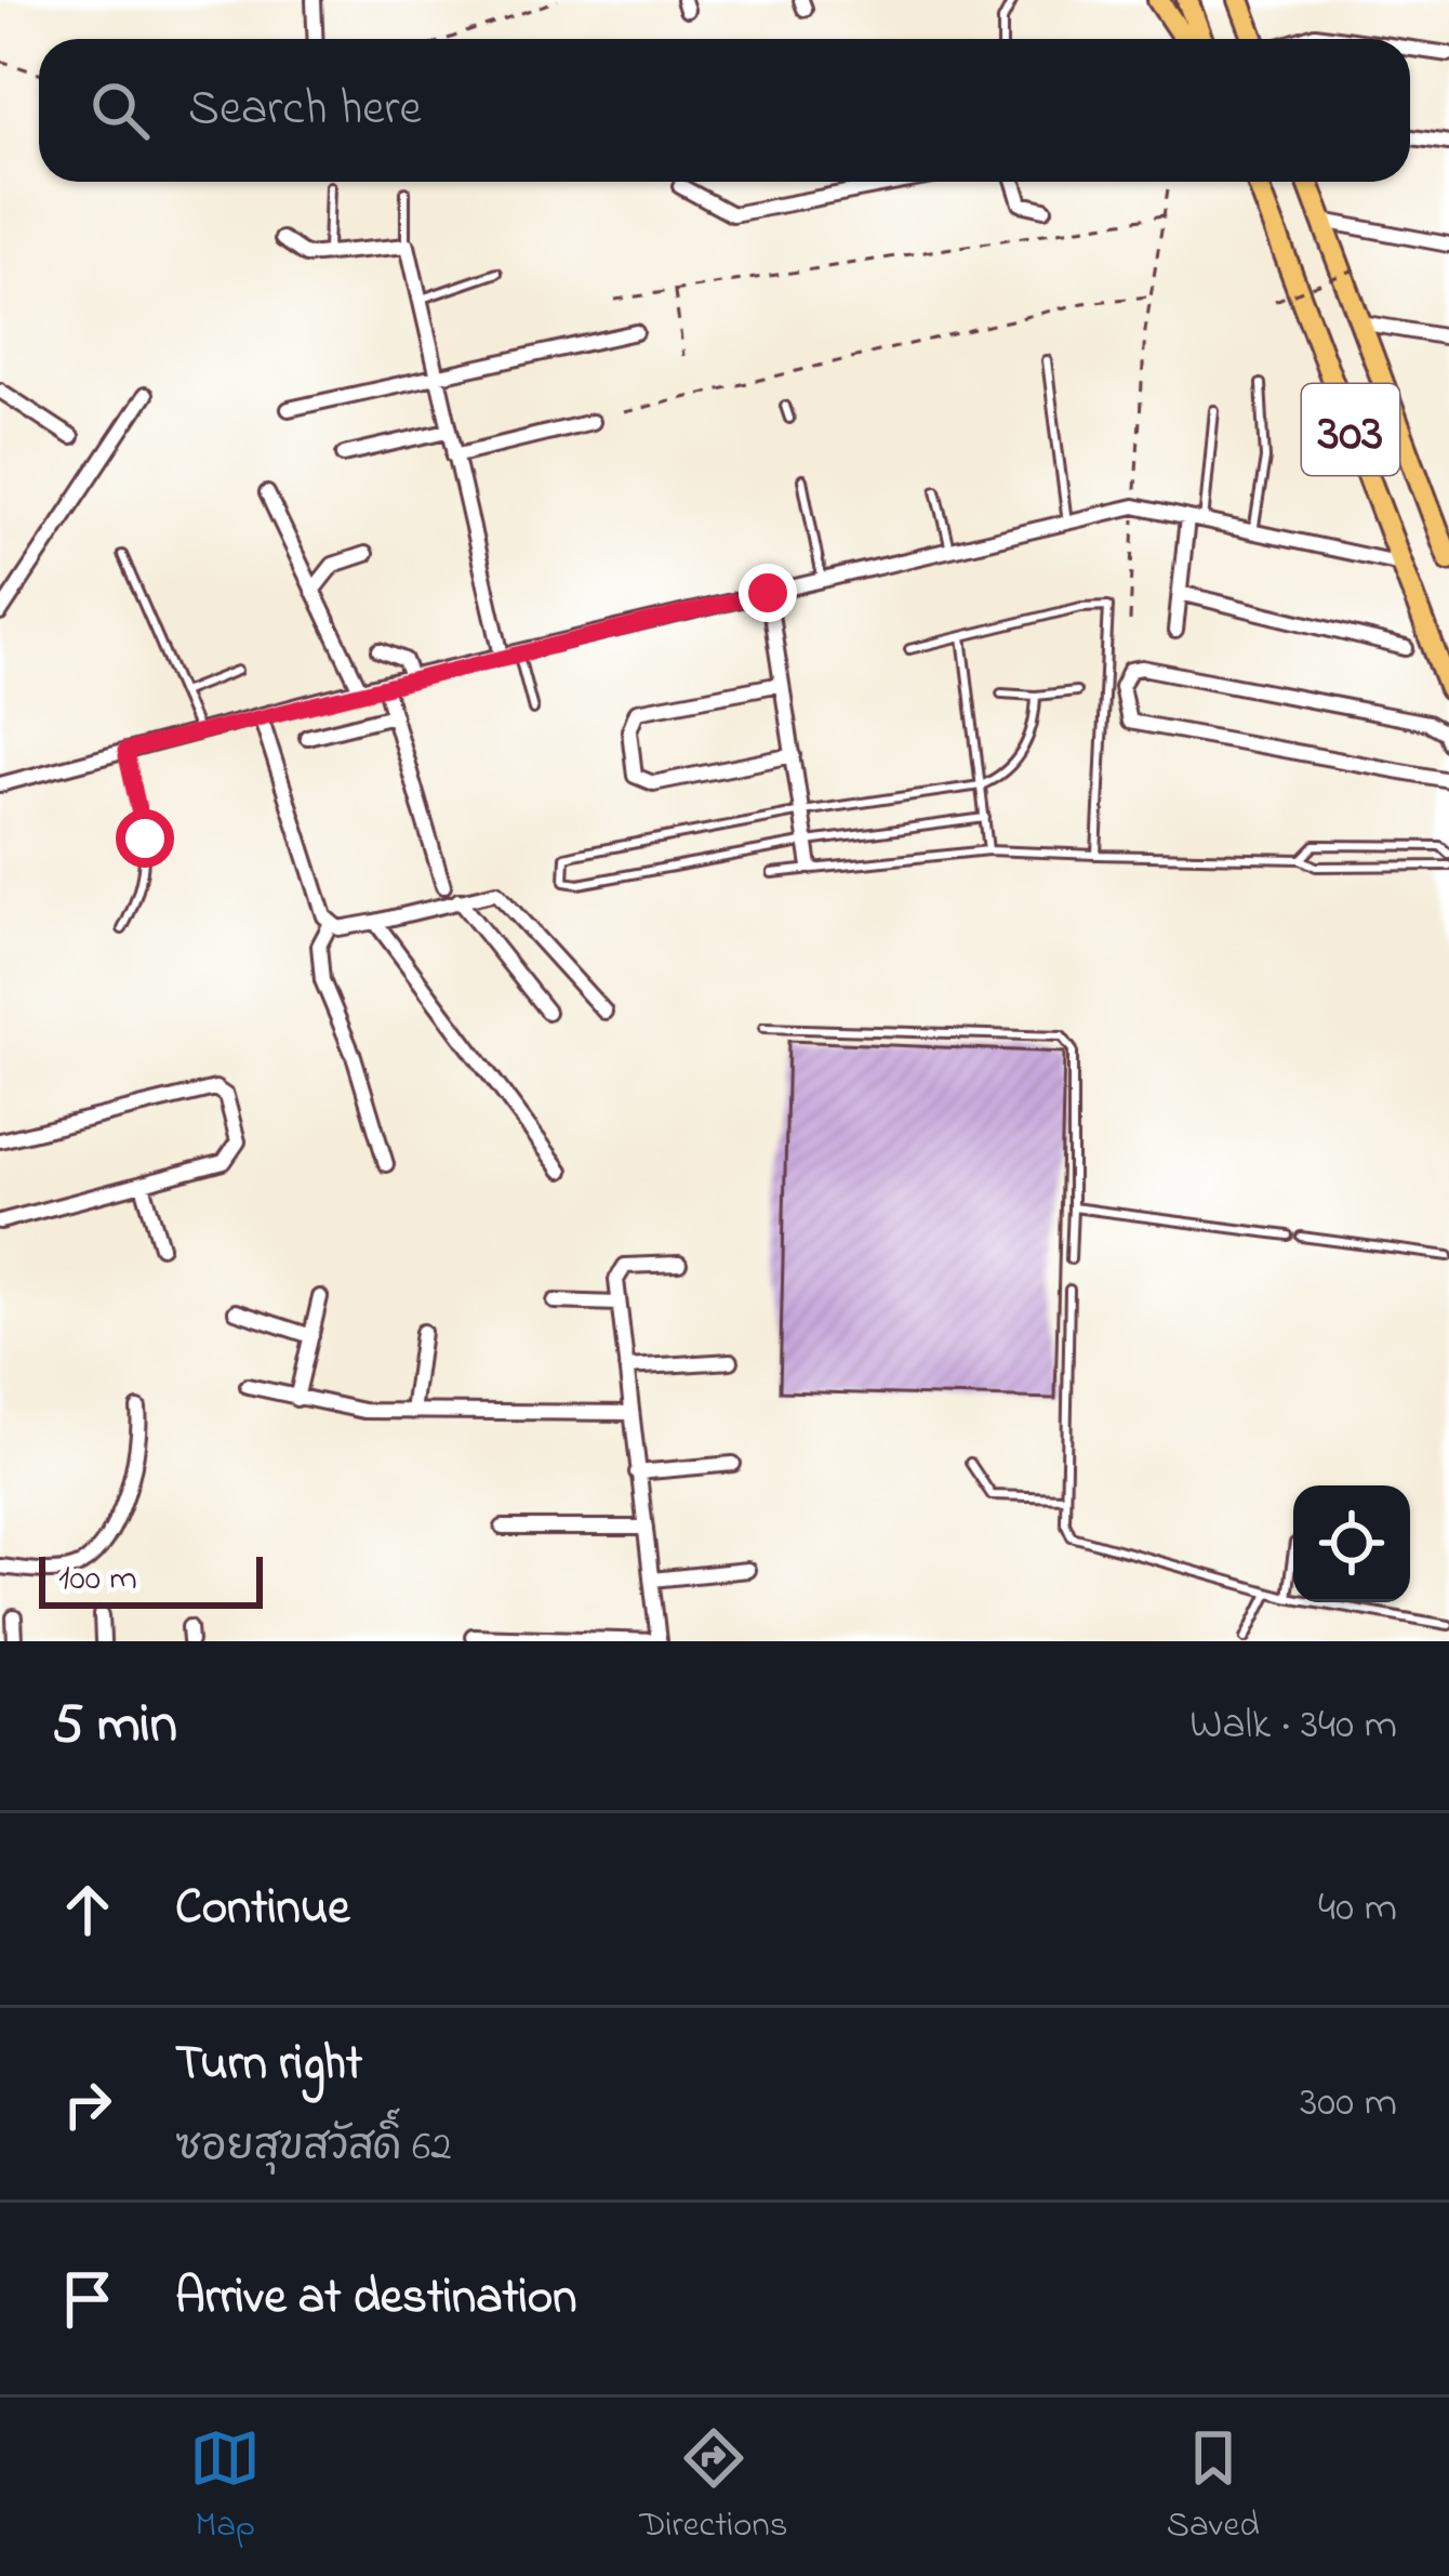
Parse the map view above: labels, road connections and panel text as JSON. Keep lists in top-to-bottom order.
{
  "streets": {
    "main road": ["303"]
  },
  "scale_bar": "100 m",
  "page": {
    "search": "Search here",
    "scale": "100 m",
    "heading": ["5 min", "Walk · 340 m"],
    "list": [
      ["Continue", "40 m"],
      ["Turn right", "ซอยสุขสวัสดิ์ 62", "300 m"],
      "Arrive at destination"
    ],
    "nav": ["Map", "Directions", "Saved"]
  }
}
